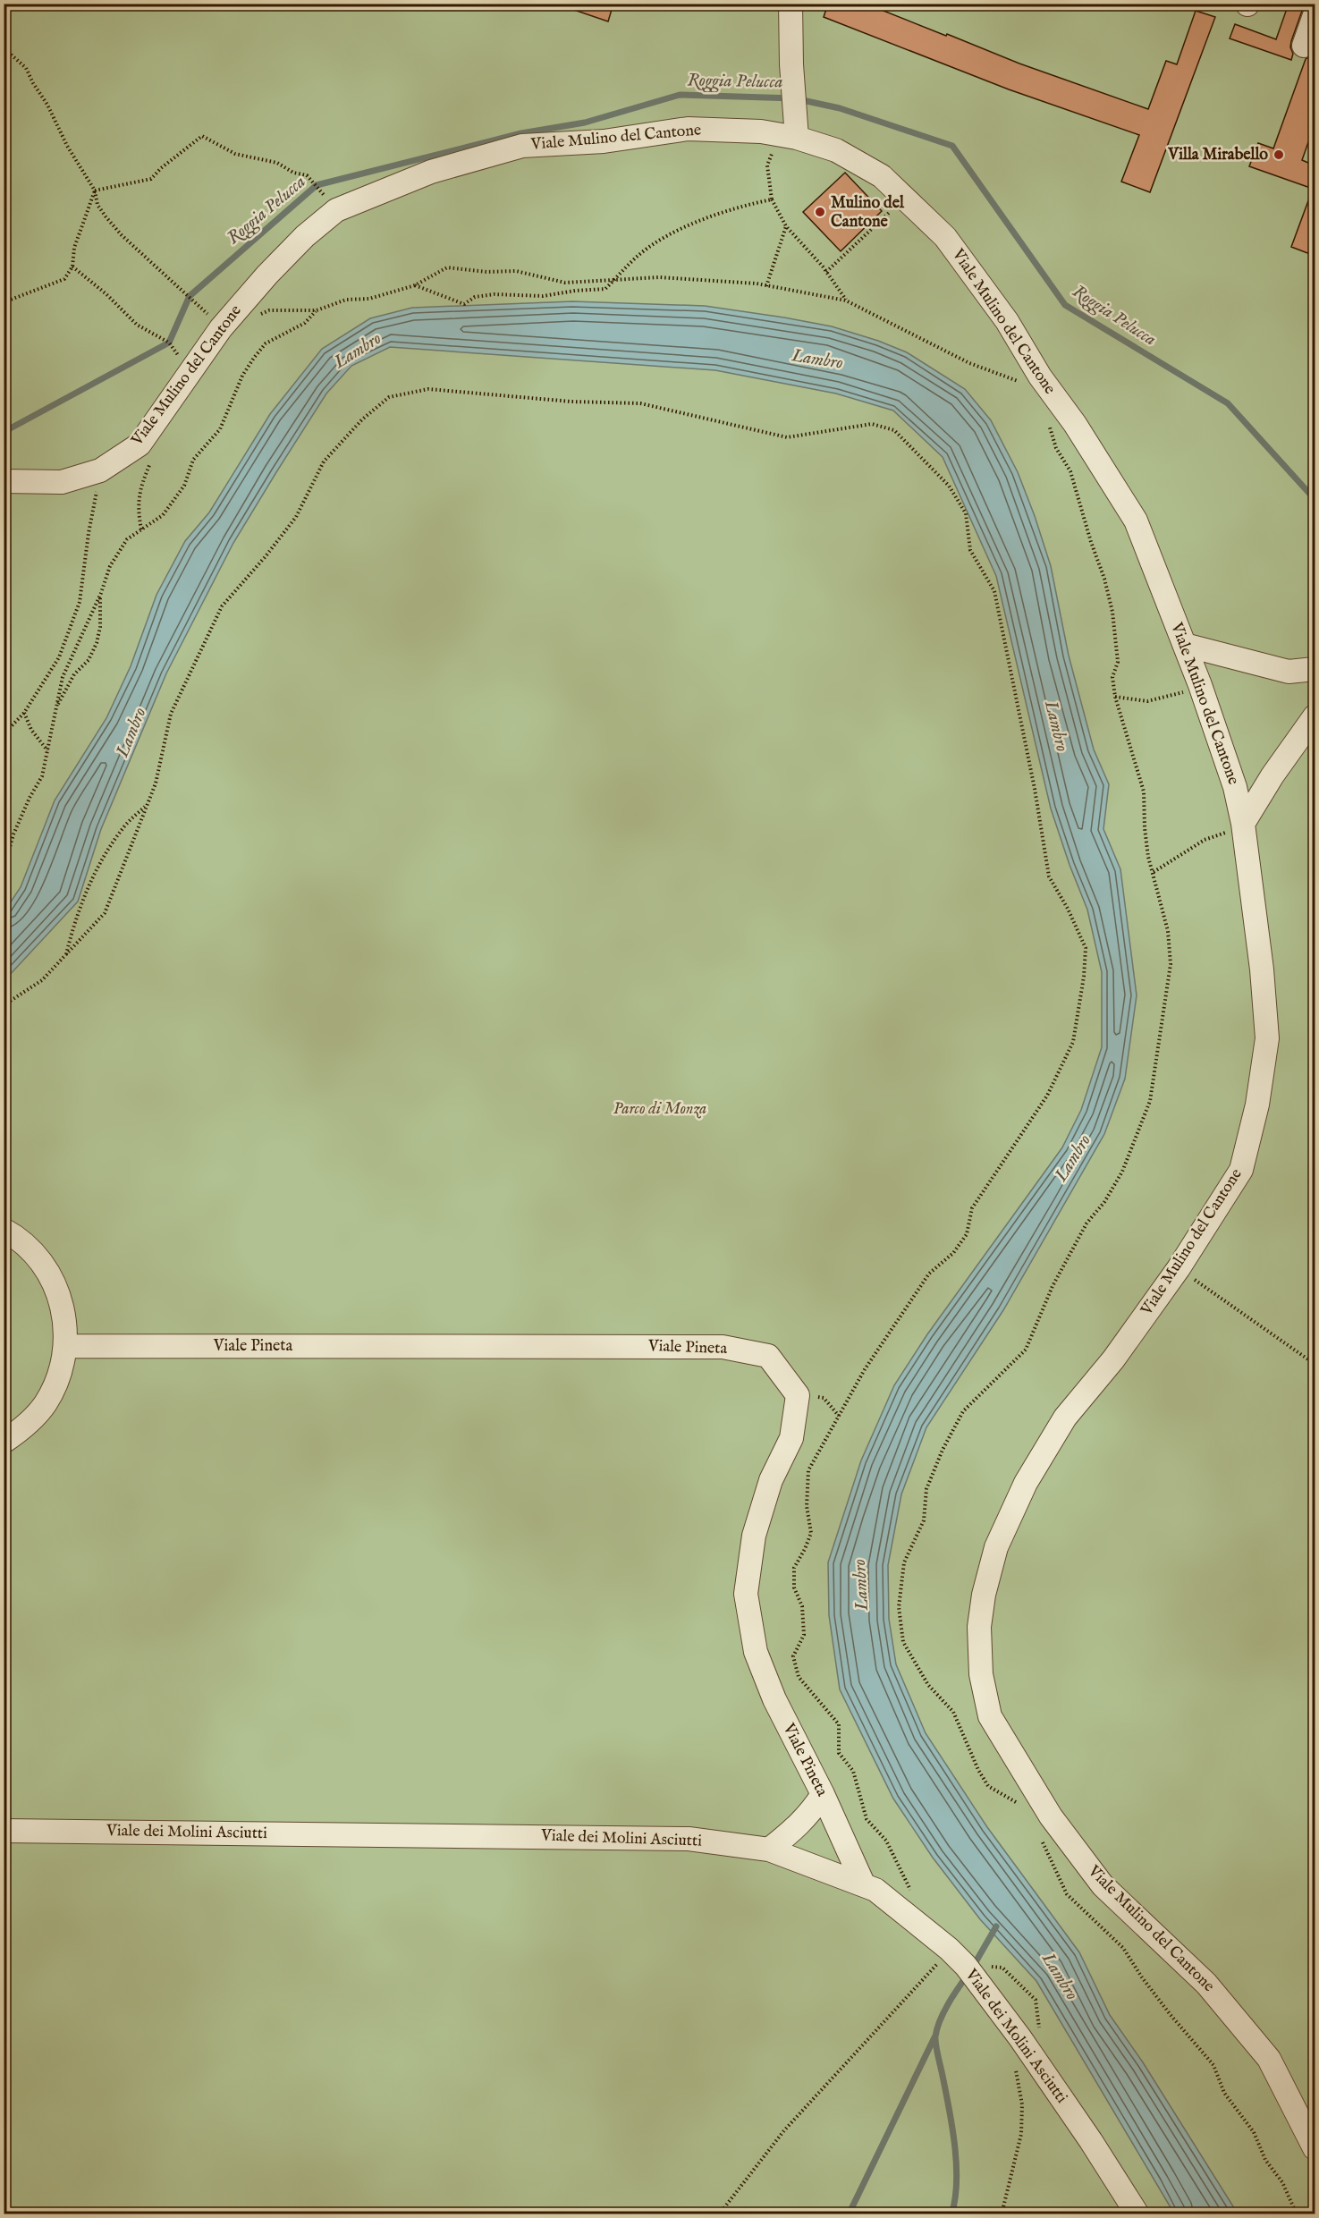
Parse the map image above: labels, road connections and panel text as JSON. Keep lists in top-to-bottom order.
{
  "streets": {
    "lane": ["Viale Mulino del Cantone", "Viale Pineta", "Viale dei Molini Asciutti"]
  },
  "crossings": [
    ["Viale Pineta", "Viale dei Molini Asciutti"]
  ],
  "water": ["Roggia Pelucca", "Lambro"],
  "parks": ["Parco di Monza"],
  "places": ["Villa Mirabello", "Mulino del Cantone"]
}
